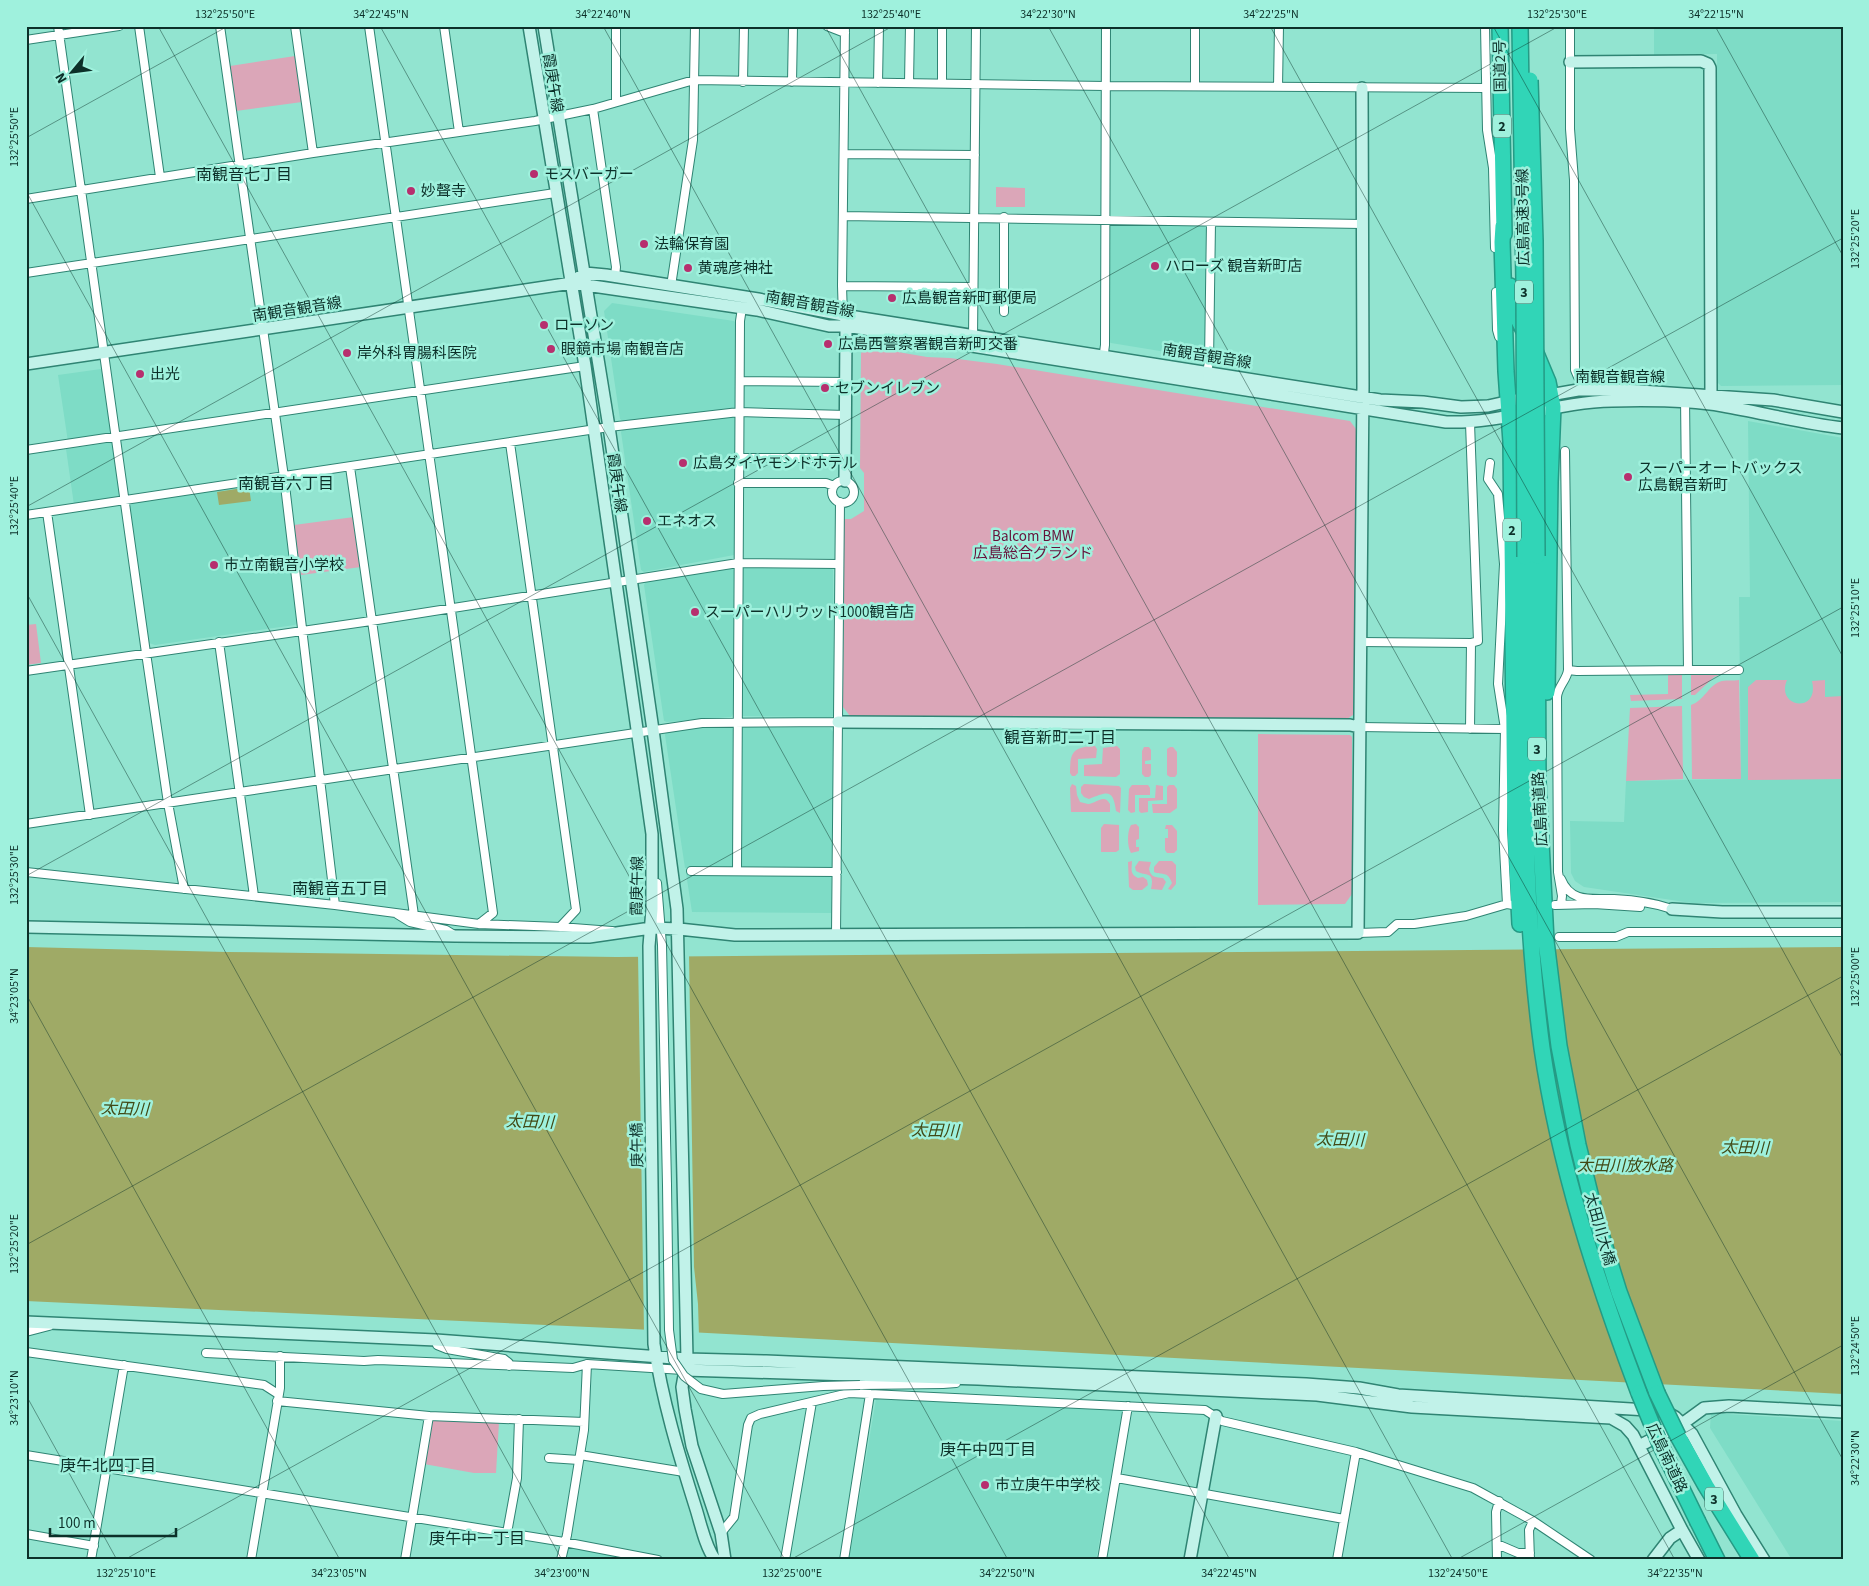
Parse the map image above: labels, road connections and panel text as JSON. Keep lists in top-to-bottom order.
{
  "streets": {
    "highway": [
      "国道2号",
      "2",
      "広島高速3号線",
      "3",
      "広島南道路",
      "太田川大橋"
    ],
    "street": ["霞庚午線", "南観音観音線", "庚午橋"]
  },
  "crossings": [
    ["国道2号", "2"],
    ["国道2号", "南観音観音線"],
    ["霞庚午線", "南観音観音線"],
    ["霞庚午線", "庚午橋"],
    ["2", "南観音観音線"],
    ["広島高速3号線", "広島南道路"],
    ["3", "広島南道路"],
    ["広島南道路", "太田川大橋"]
  ],
  "districts": [
    "南観音七丁目",
    "南観音六丁目",
    "観音新町二丁目",
    "南観音五丁目",
    "庚午中四丁目",
    "庚午北四丁目",
    "庚午中一丁目"
  ],
  "water": ["太田川", "太田川放水路"],
  "parks": ["Balcom BMW 広島総合グランド"],
  "places": [
    "モスバーガー",
    "妙聲寺",
    "法輪保育園",
    "ハローズ 観音新町店",
    "黄魂彦神社",
    "広島観音新町郵便局",
    "ローソン",
    "広島西警察署観音新町交番",
    "眼鏡市場 南観音店",
    "岸外科胃腸科医院",
    "出光",
    "セブンイレブン",
    "広島ダイヤモンドホテル",
    "スーパーオートバックス 広島観音新町",
    "エネオス",
    "市立南観音小学校",
    "スーパーハリウッド1000観音店",
    "市立庚午中学校"
  ],
  "scale_bar": "100 m",
  "north": "bottom left",
  "coordinates": [
    "132°25'50\"E",
    "34°22'45\"N",
    "34°22'40\"N",
    "132°25'40\"E",
    "34°22'30\"N",
    "34°22'25\"N",
    "132°25'30\"E",
    "34°22'15\"N",
    "132°25'20\"E",
    "132°25'10\"E",
    "132°25'00\"E",
    "34°23'05\"N",
    "132°24'50\"E",
    "34°23'10\"N",
    "34°23'00\"N",
    "34°22'50\"N",
    "34°22'35\"N"
  ]
}
